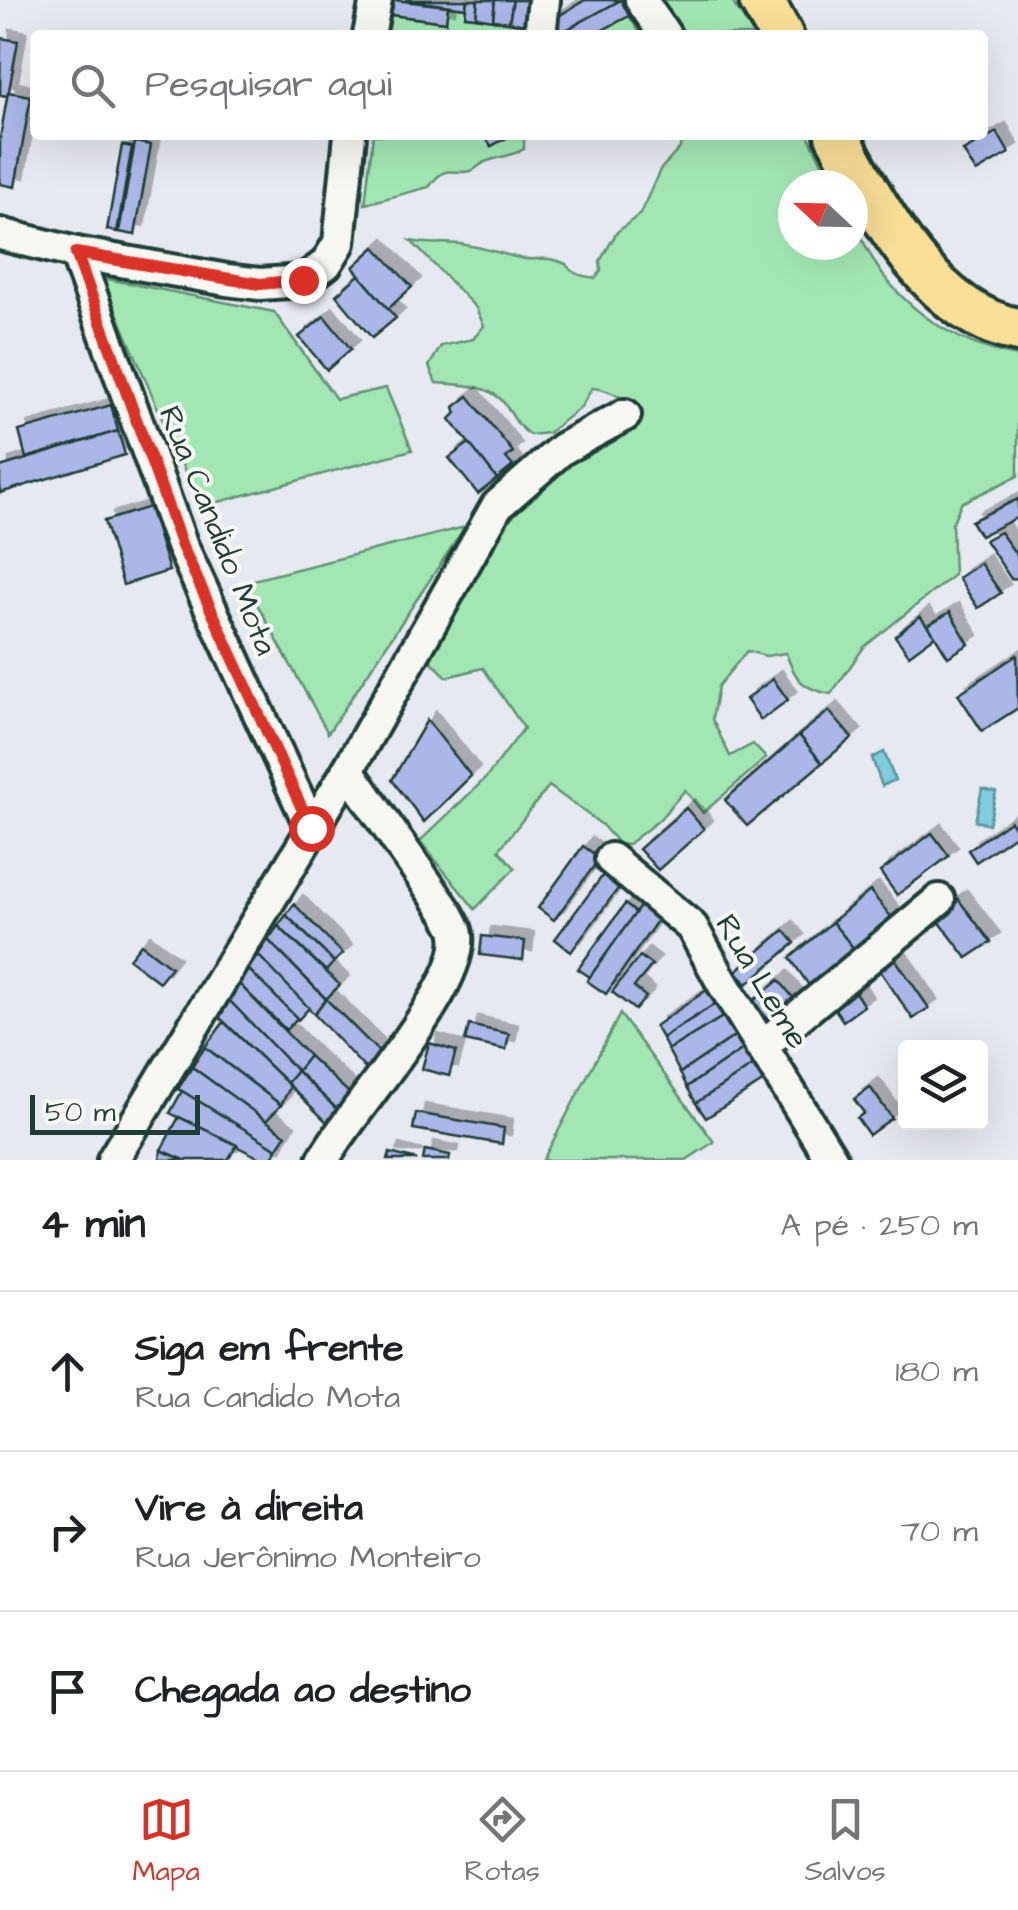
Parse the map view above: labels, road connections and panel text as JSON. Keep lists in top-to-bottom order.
{
  "streets": {
    "street": ["Rua Candido Mota", "Rua Leme"]
  },
  "scale_bar": "50 m",
  "north": "left",
  "page": {
    "search": "Pesquisar aqui",
    "scale": "50 m",
    "heading": ["4 min", "A pé · 250 m"],
    "list": [
      ["Siga em frente", "Rua Candido Mota", "180 m"],
      ["Vire à direita", "Rua Jerônimo Monteiro", "70 m"],
      "Chegada ao destino"
    ],
    "nav": ["Mapa", "Rotas", "Salvos"]
  }
}
